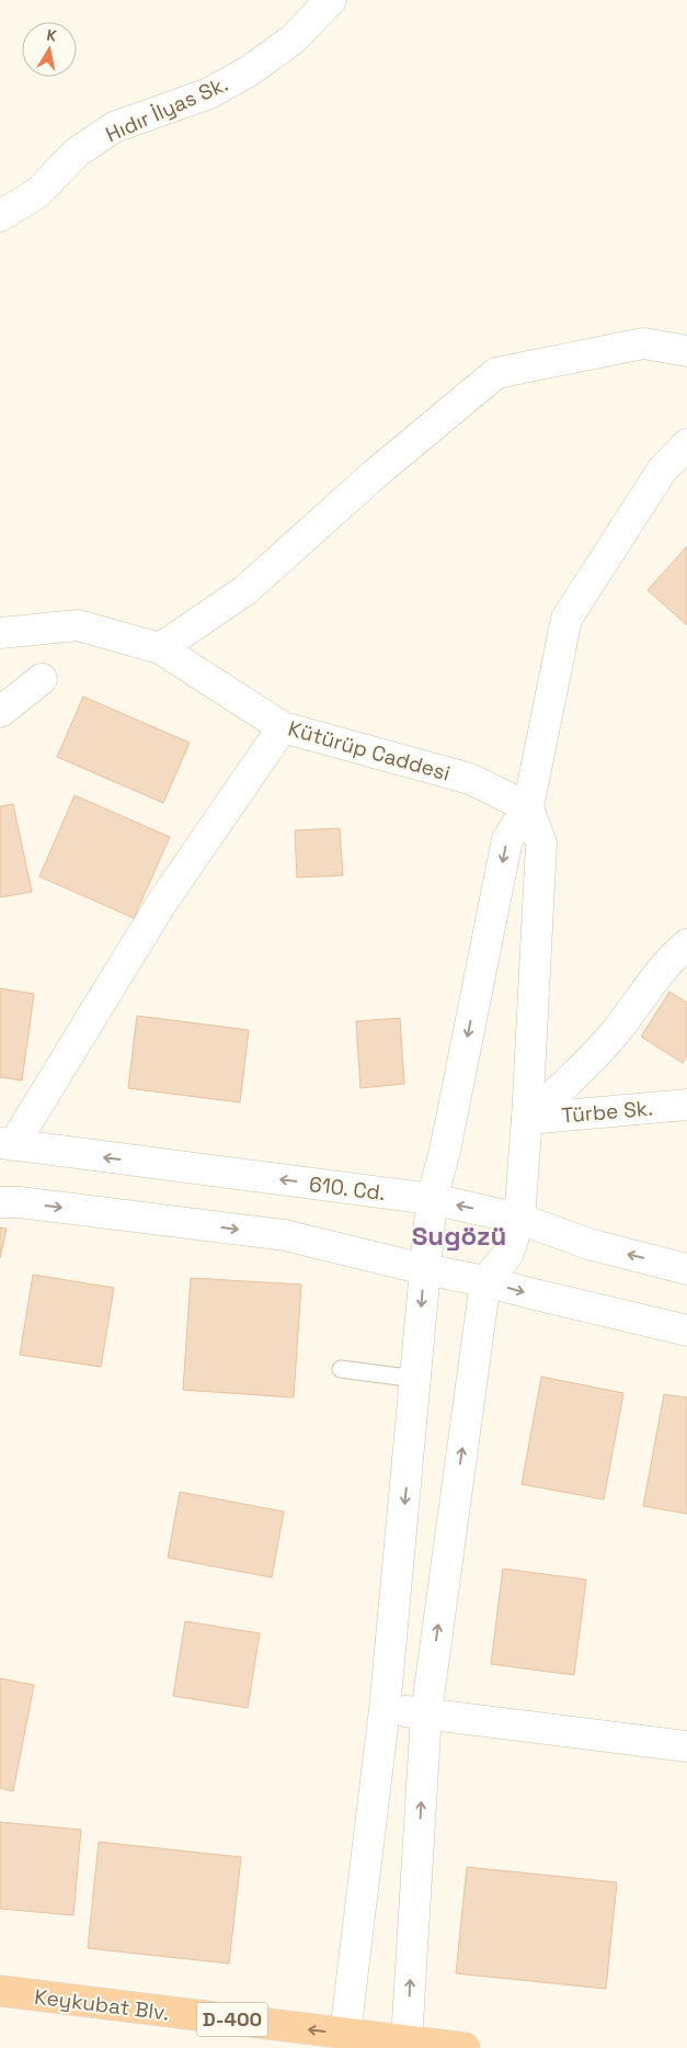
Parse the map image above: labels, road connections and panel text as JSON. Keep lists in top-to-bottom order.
{
  "streets": {
    "highway": ["Keykubat Blv.", "D-400"],
    "street": [
      "Hıdır İlyas Sk.",
      "Kütürüp Caddesi",
      "Türbe Sk.",
      "610. Cd."
    ]
  },
  "one_way": ["Keykubat Blv."],
  "districts": ["Sugözü"],
  "north": "top"
}
